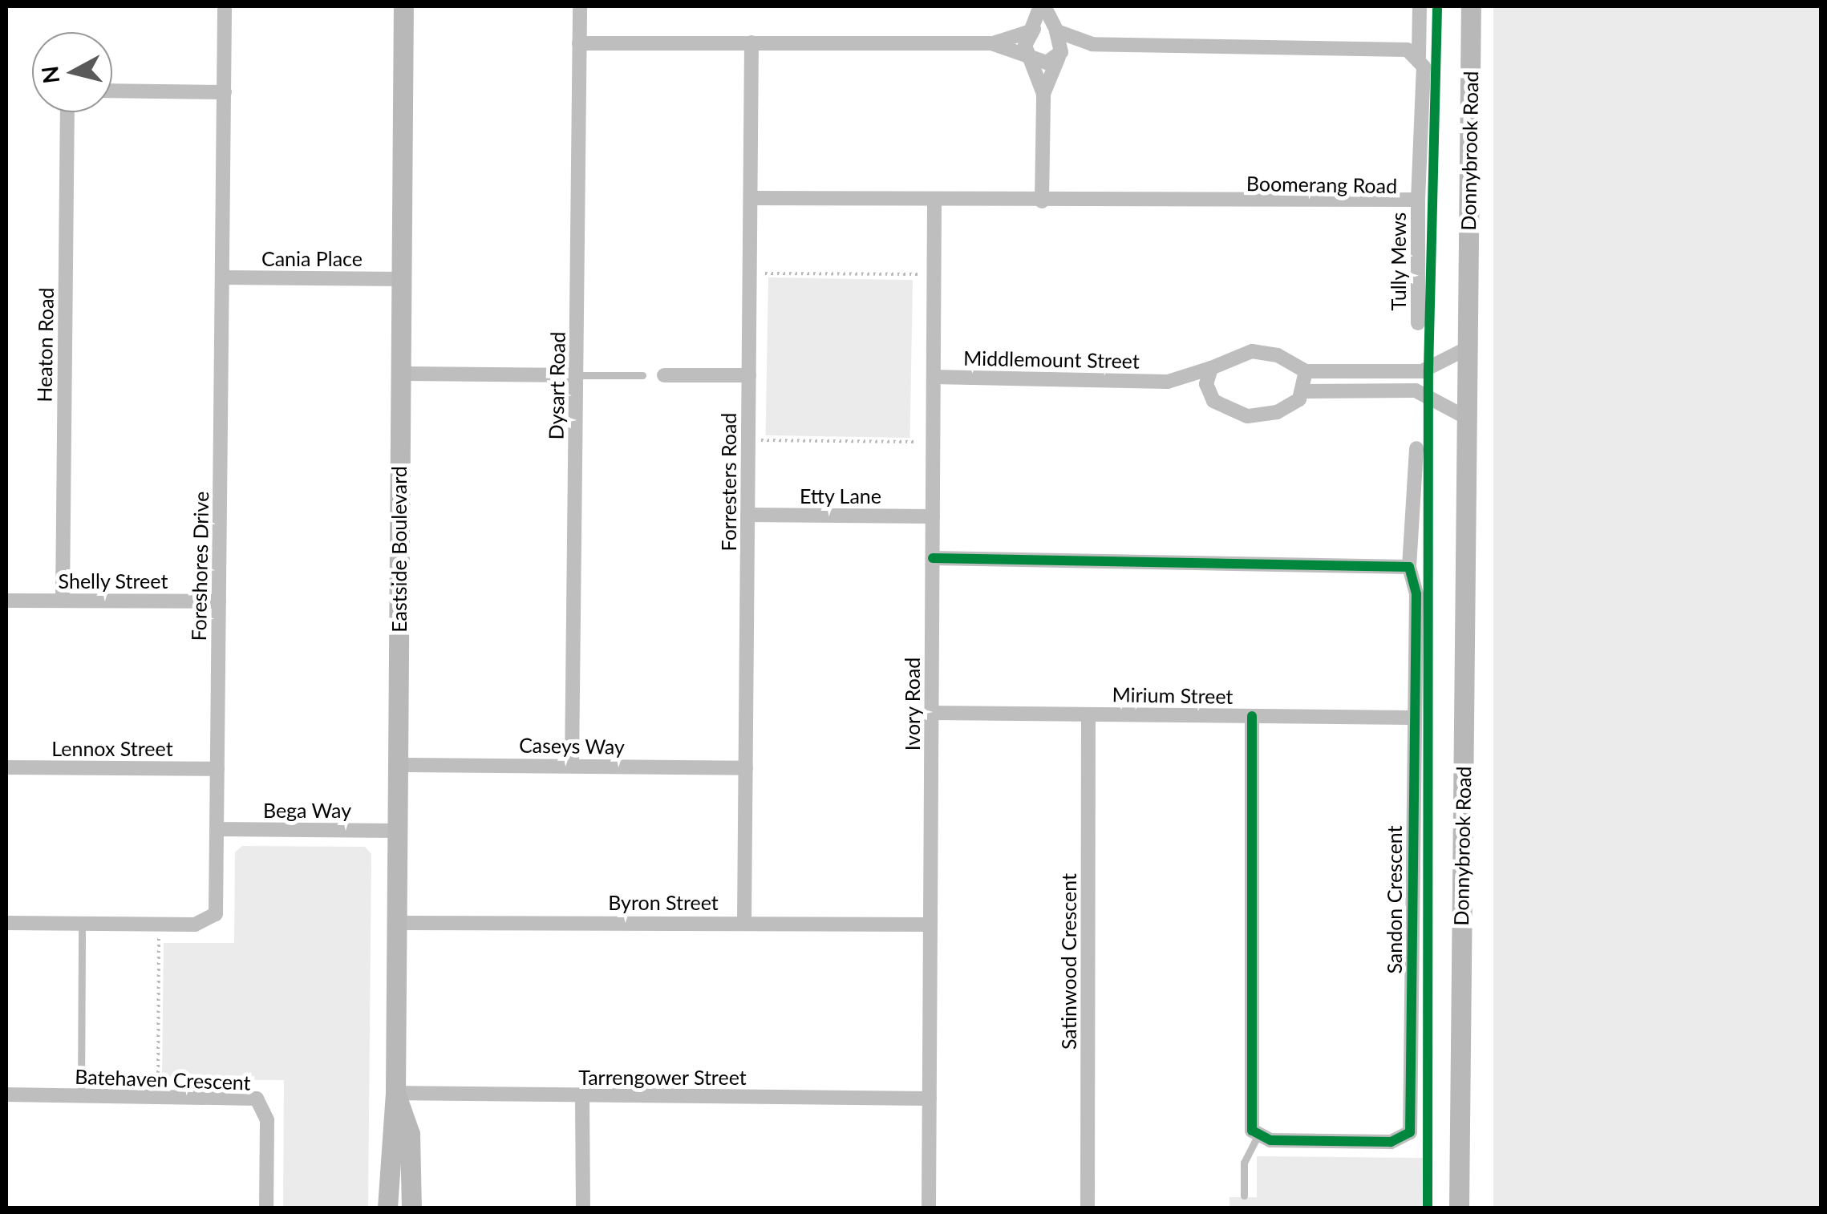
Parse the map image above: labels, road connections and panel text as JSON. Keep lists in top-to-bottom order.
{
  "streets": {
    "main road": ["Donnybrook Road", "Eastside Boulevard"],
    "street": [
      "Boomerang Road",
      "Cania Place",
      "Tully Mews",
      "Heaton Road",
      "Middlemount Street",
      "Dysart Road",
      "Forresters Road",
      "Etty Lane",
      "Foreshores Drive",
      "Shelly Street",
      "Mirium Street",
      "Ivory Road",
      "Caseys Way",
      "Lennox Street",
      "Bega Way",
      "Sandon Crescent",
      "Byron Street",
      "Satinwood Crescent",
      "Tarrengower Street",
      "Batehaven Crescent"
    ]
  },
  "crossings": [
    ["Boomerang Road", "Tully Mews"],
    ["Boomerang Road", "Forresters Road"],
    ["Boomerang Road", "Ivory Road"],
    ["Cania Place", "Eastside Boulevard"],
    ["Cania Place", "Foreshores Drive"],
    ["Heaton Road", "Shelly Street"],
    ["Middlemount Street", "Ivory Road"],
    ["Dysart Road", "Caseys Way"],
    ["Forresters Road", "Etty Lane"],
    ["Forresters Road", "Caseys Way"],
    ["Forresters Road", "Byron Street"],
    ["Etty Lane", "Ivory Road"],
    ["Eastside Boulevard", "Caseys Way"],
    ["Eastside Boulevard", "Bega Way"],
    ["Eastside Boulevard", "Byron Street"],
    ["Eastside Boulevard", "Tarrengower Street"],
    ["Foreshores Drive", "Shelly Street"],
    ["Foreshores Drive", "Lennox Street"],
    ["Foreshores Drive", "Bega Way"],
    ["Mirium Street", "Ivory Road"],
    ["Mirium Street", "Sandon Crescent"],
    ["Mirium Street", "Satinwood Crescent"],
    ["Ivory Road", "Byron Street"],
    ["Ivory Road", "Tarrengower Street"]
  ],
  "north": "left"
}
